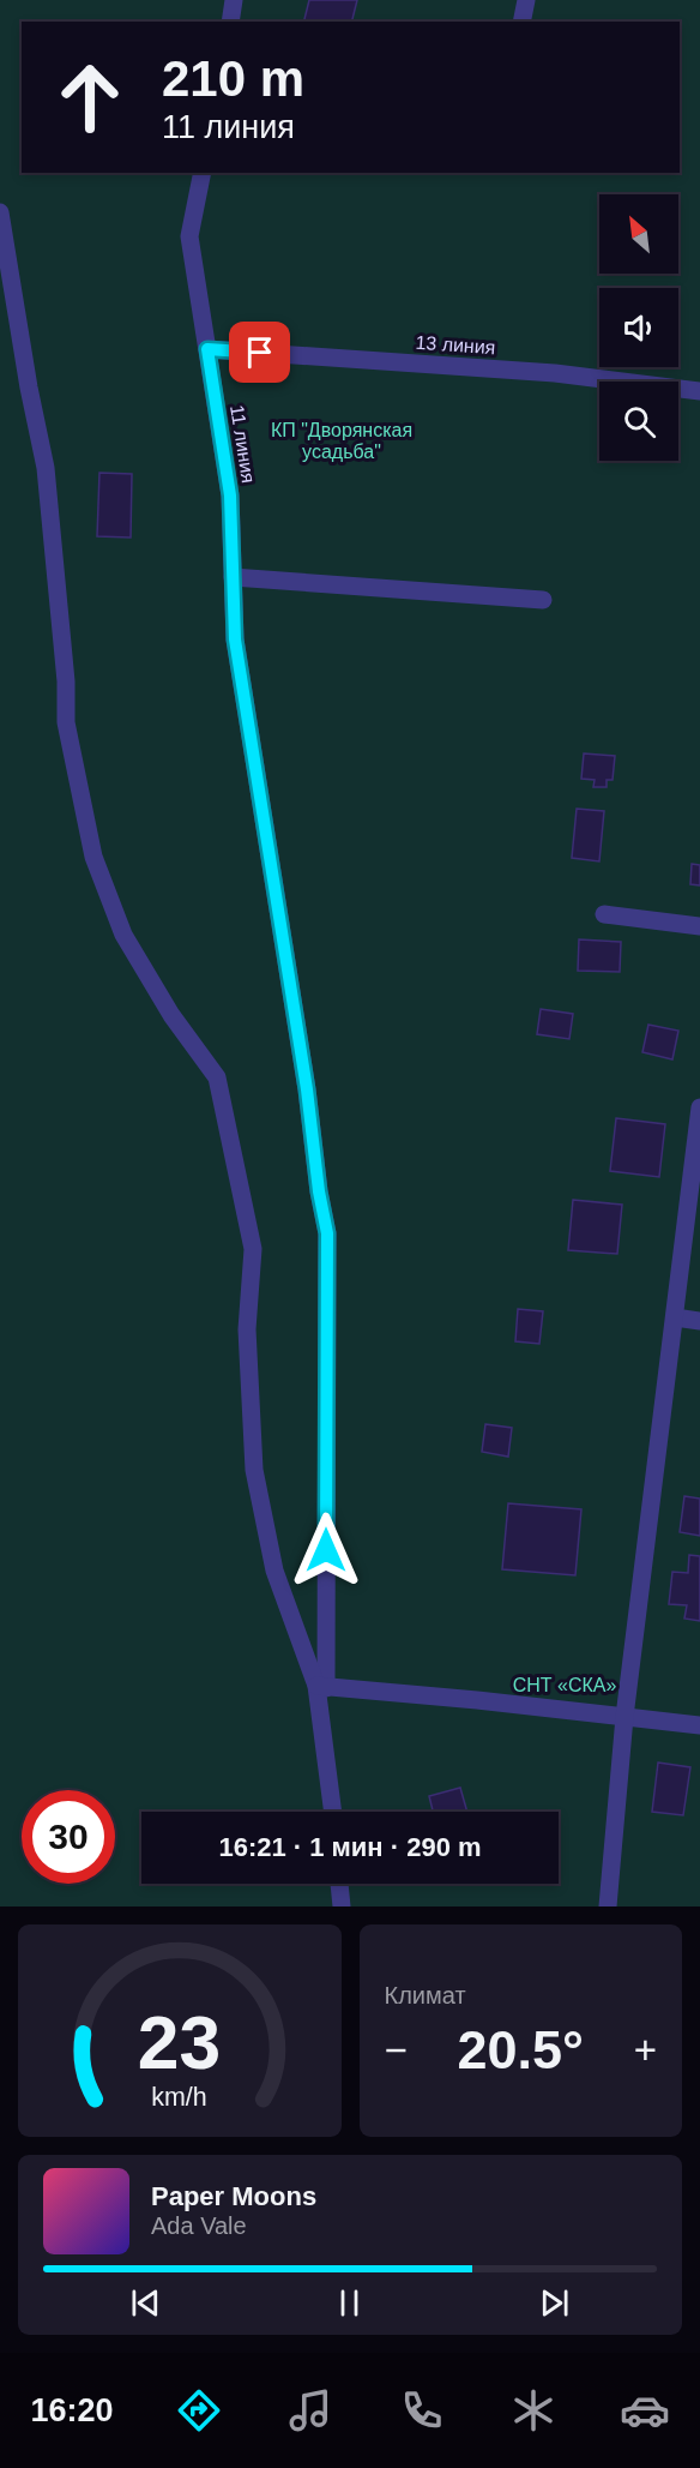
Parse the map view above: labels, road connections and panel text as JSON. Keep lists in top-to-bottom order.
{
  "streets": {
    "street": ["13 линия", "11 линия"]
  },
  "crossings": [
    ["13 линия", "11 линия"]
  ],
  "parks": ["КП \"Дворянская усадьба\"", "СНТ «СКА»"],
  "north": "top left",
  "page": {
    "turn": ["210 m", "11 линия"],
    "limit": "30",
    "trip": "16:21 · 1 мин · 290 m",
    "tile": "Климат",
    "heat": ["−", "20.5°", "+"],
    "song": ["Paper Moons", "Ada Vale"],
    "tabs": "16:20",
    "gauge": ["23", "km/h"]
  }
}
